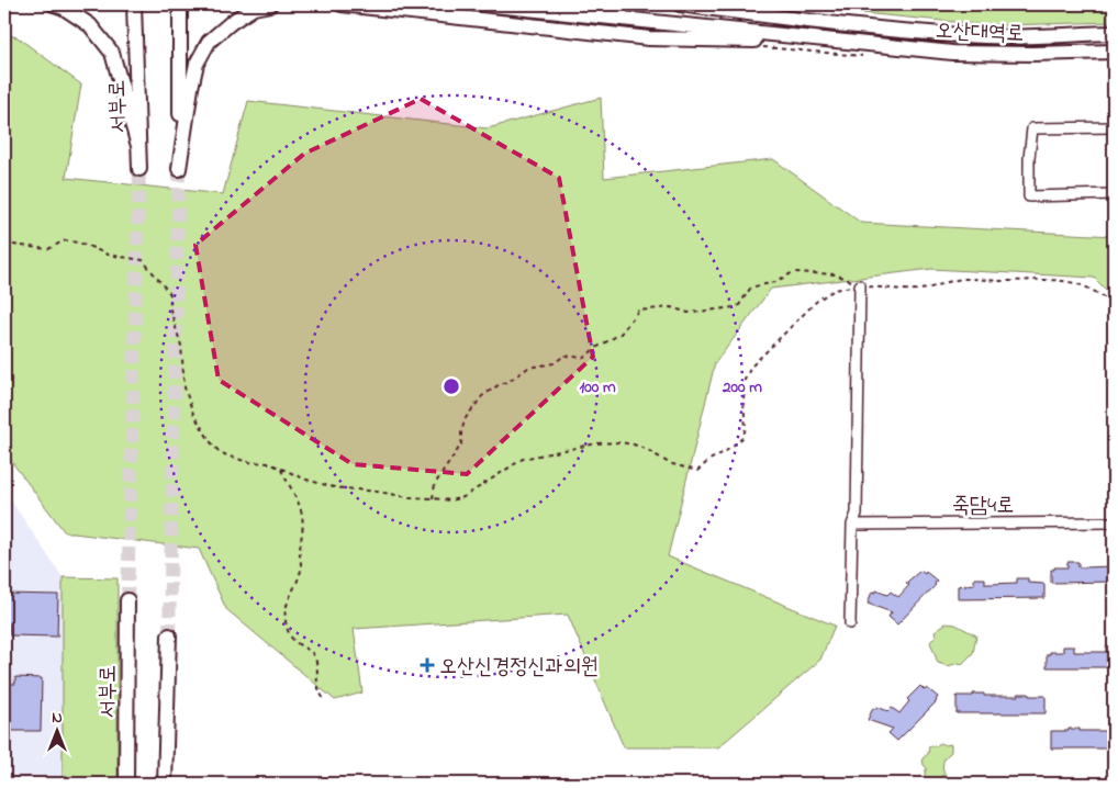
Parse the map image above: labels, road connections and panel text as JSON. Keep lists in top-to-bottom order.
{
  "streets": {
    "main road": ["오산대역로", "서부로"],
    "street": ["죽담4로"]
  },
  "places": {
    "health": ["오산신경정신과의원"]
  },
  "north": "top",
  "rings": ["100 m", "200 m"]
}
